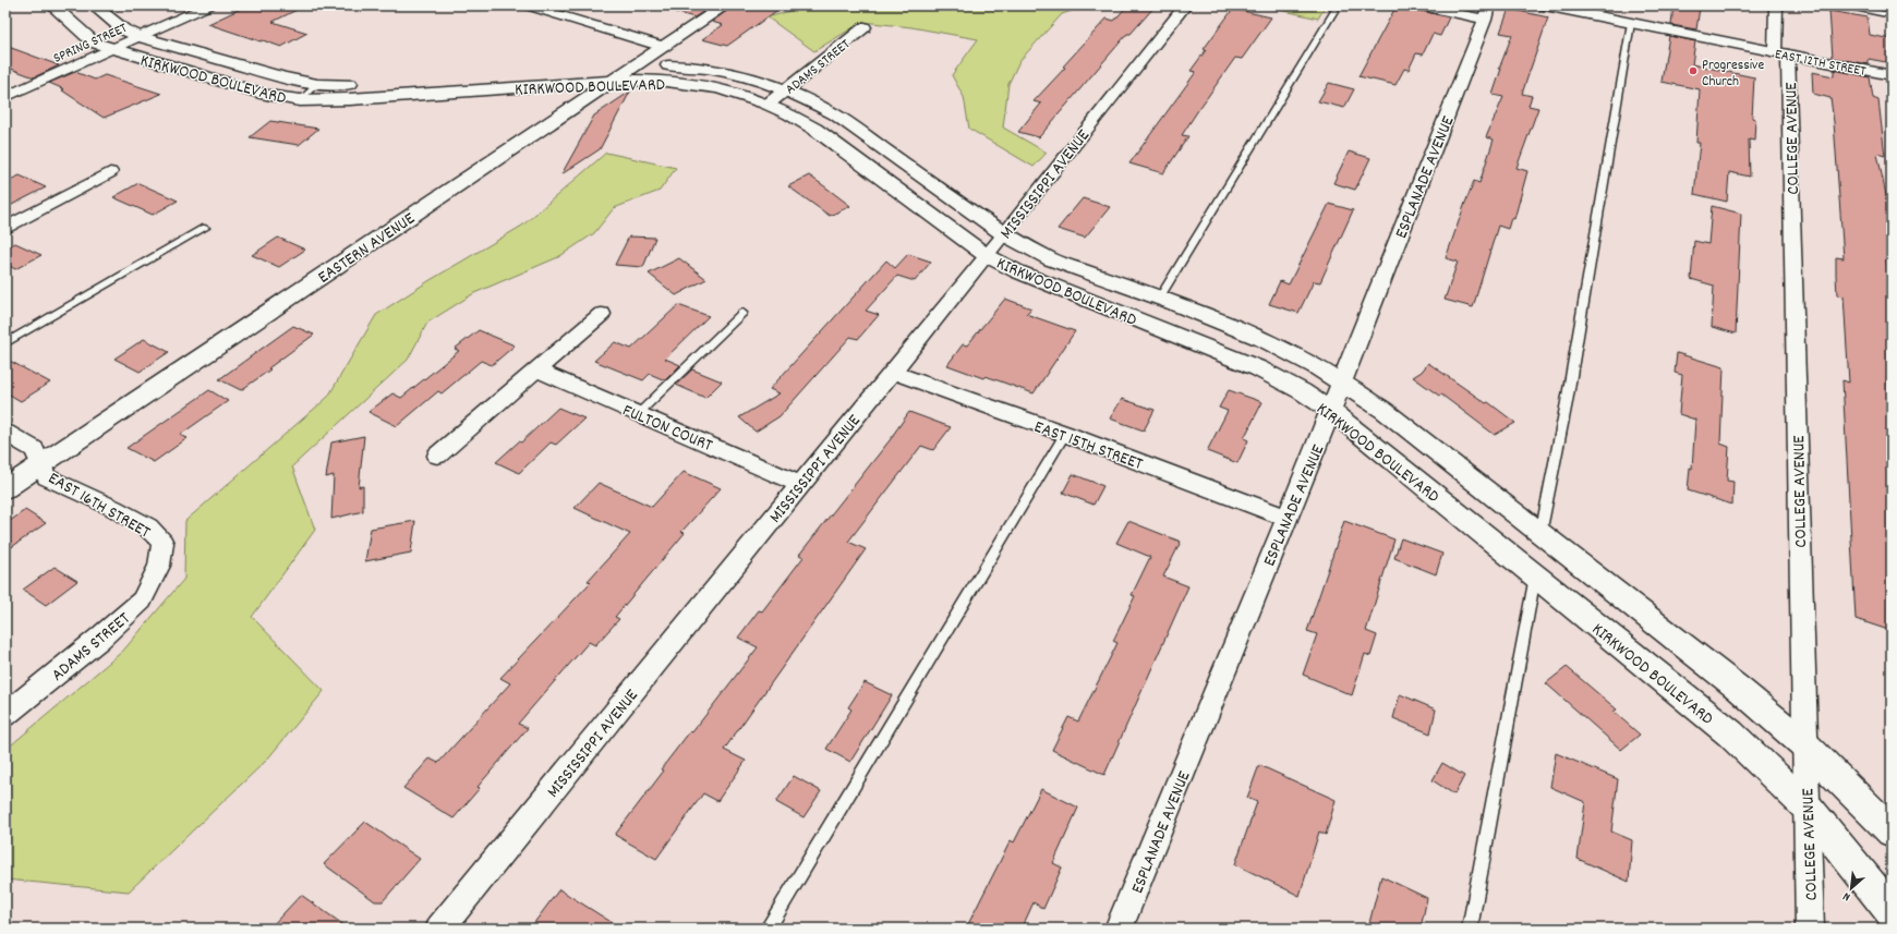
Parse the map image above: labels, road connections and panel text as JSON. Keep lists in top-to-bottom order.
{
  "streets": {
    "street": [
      "SPRING STREET",
      "EAST 12TH STREET",
      "ADAMS STREET",
      "KIRKWOOD BOULEVARD",
      "COLLEGE AVENUE",
      "ESPLANADE AVENUE",
      "MISSISSIPPI AVENUE",
      "EASTERN AVENUE",
      "FULTON COURT",
      "EAST 15TH STREET",
      "EAST 16TH STREET"
    ]
  },
  "crossings": [
    ["SPRING STREET", "KIRKWOOD BOULEVARD"],
    ["EAST 12TH STREET", "COLLEGE AVENUE"],
    ["ADAMS STREET", "KIRKWOOD BOULEVARD"],
    ["ADAMS STREET", "EAST 16TH STREET"],
    ["KIRKWOOD BOULEVARD", "COLLEGE AVENUE"],
    ["KIRKWOOD BOULEVARD", "ESPLANADE AVENUE"],
    ["KIRKWOOD BOULEVARD", "MISSISSIPPI AVENUE"],
    ["KIRKWOOD BOULEVARD", "EASTERN AVENUE"],
    ["ESPLANADE AVENUE", "EAST 15TH STREET"],
    ["MISSISSIPPI AVENUE", "FULTON COURT"],
    ["MISSISSIPPI AVENUE", "EAST 15TH STREET"],
    ["EASTERN AVENUE", "EAST 16TH STREET"]
  ],
  "places": ["Progressive Church"],
  "north": "bottom left"
}
